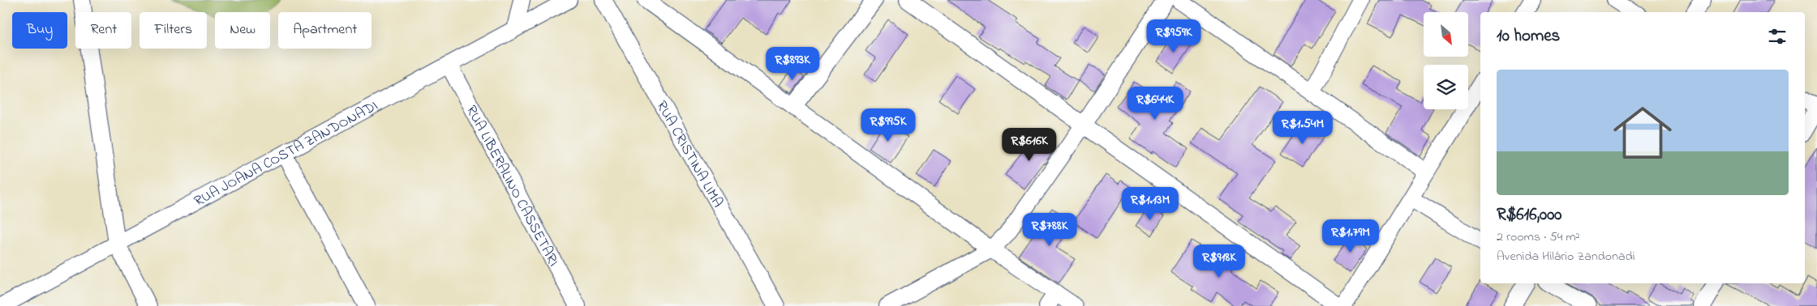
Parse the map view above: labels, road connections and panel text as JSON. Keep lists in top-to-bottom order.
{
  "streets": {
    "street": ["RUA JOANA COSTA ZANDONADI", "RUA CRISTINA LIMA", "RUA LIBERALINO CASSETARI"]
  },
  "crossings": [
    ["RUA JOANA COSTA ZANDONADI", "RUA LIBERALINO CASSETARI"]
  ],
  "north": "bottom right",
  "page": {
    "chip": [
      "Buy",
      "Rent",
      "Filters",
      "New",
      "Apartment"
    ],
    "heading": "10 homes",
    "price": [
      "R$959K",
      "R$893K",
      "R$644K",
      "R$995K",
      "R$1.54M",
      "R$616K",
      "R$1.13M",
      "R$788K",
      "R$1.79M",
      "R$918K"
    ],
    "list": [
      {
        "name": "R$616,000",
        "note": "2 rooms · 54 m² · Avenida Hilário Zandonadi"
      }
    ]
  }
}
